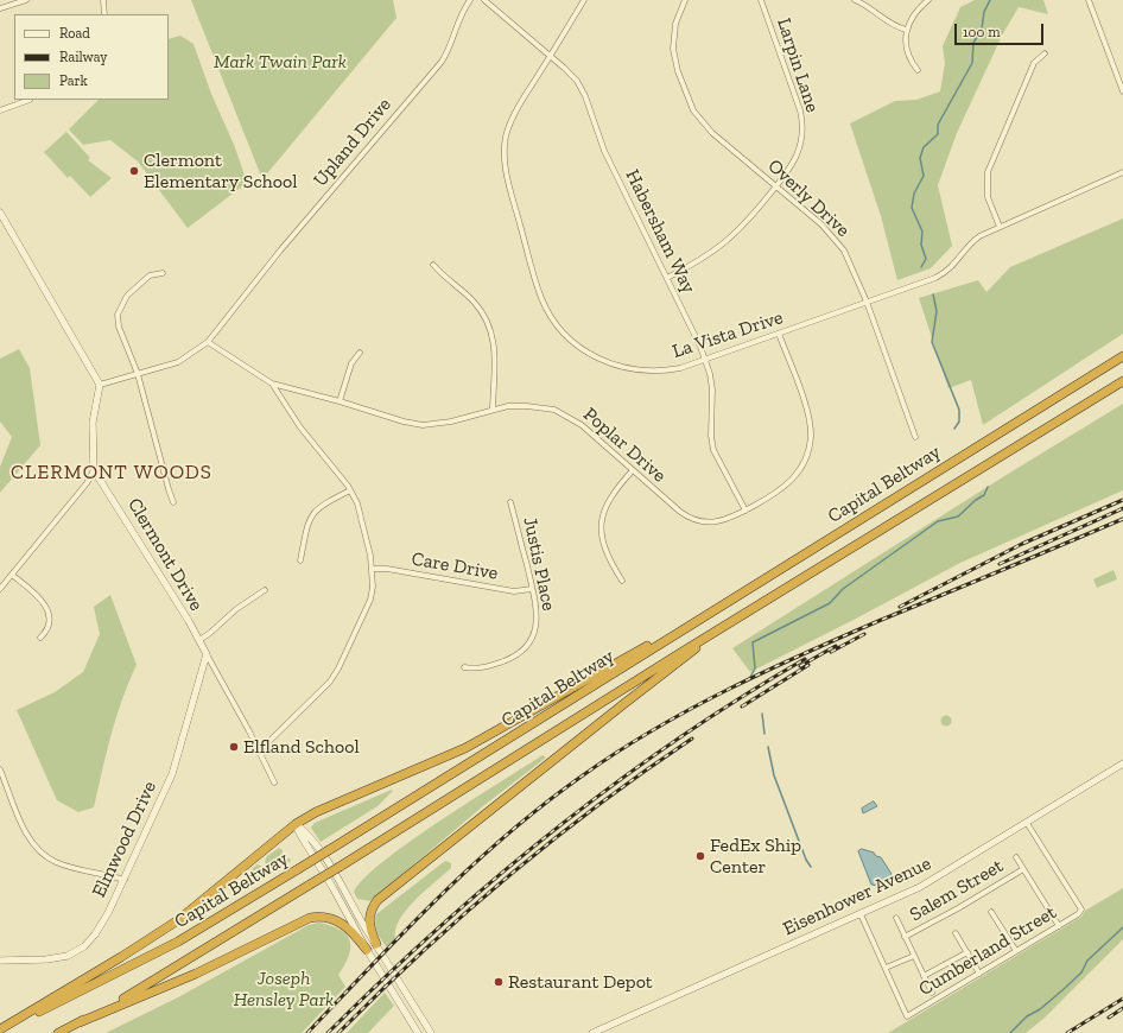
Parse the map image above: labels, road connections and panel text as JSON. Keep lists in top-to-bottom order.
{
  "streets": {
    "highway": ["Capital Beltway"],
    "main road": ["Clermont Drive", "Elmwood Drive", "Eisenhower Avenue"],
    "street": [
      "Larpin Lane",
      "Upland Drive",
      "Overly Drive",
      "Habersham Way",
      "La Vista Drive",
      "Poplar Drive",
      "Justis Place",
      "Care Drive",
      "Salem Street",
      "Cumberland Street"
    ]
  },
  "crossings": [
    ["Larpin Lane", "Overly Drive"],
    ["Larpin Lane", "Habersham Way"],
    ["Overly Drive", "La Vista Drive"],
    ["Habersham Way", "La Vista Drive"],
    ["Habersham Way", "Poplar Drive"],
    ["La Vista Drive", "Poplar Drive"],
    ["Clermont Drive", "Elmwood Drive"],
    ["Justis Place", "Care Drive"],
    ["Eisenhower Avenue", "Cumberland Street"]
  ],
  "districts": ["CLERMONT WOODS"],
  "parks": ["Mark Twain Park", "Joseph Hensley Park"],
  "places": [
    "Clermont Elementary School",
    "Elfland School",
    "FedEx Ship Center",
    "Restaurant Depot"
  ],
  "legend": ["Road", "Railway", "Park"],
  "scale_bar": "100 m"
}
